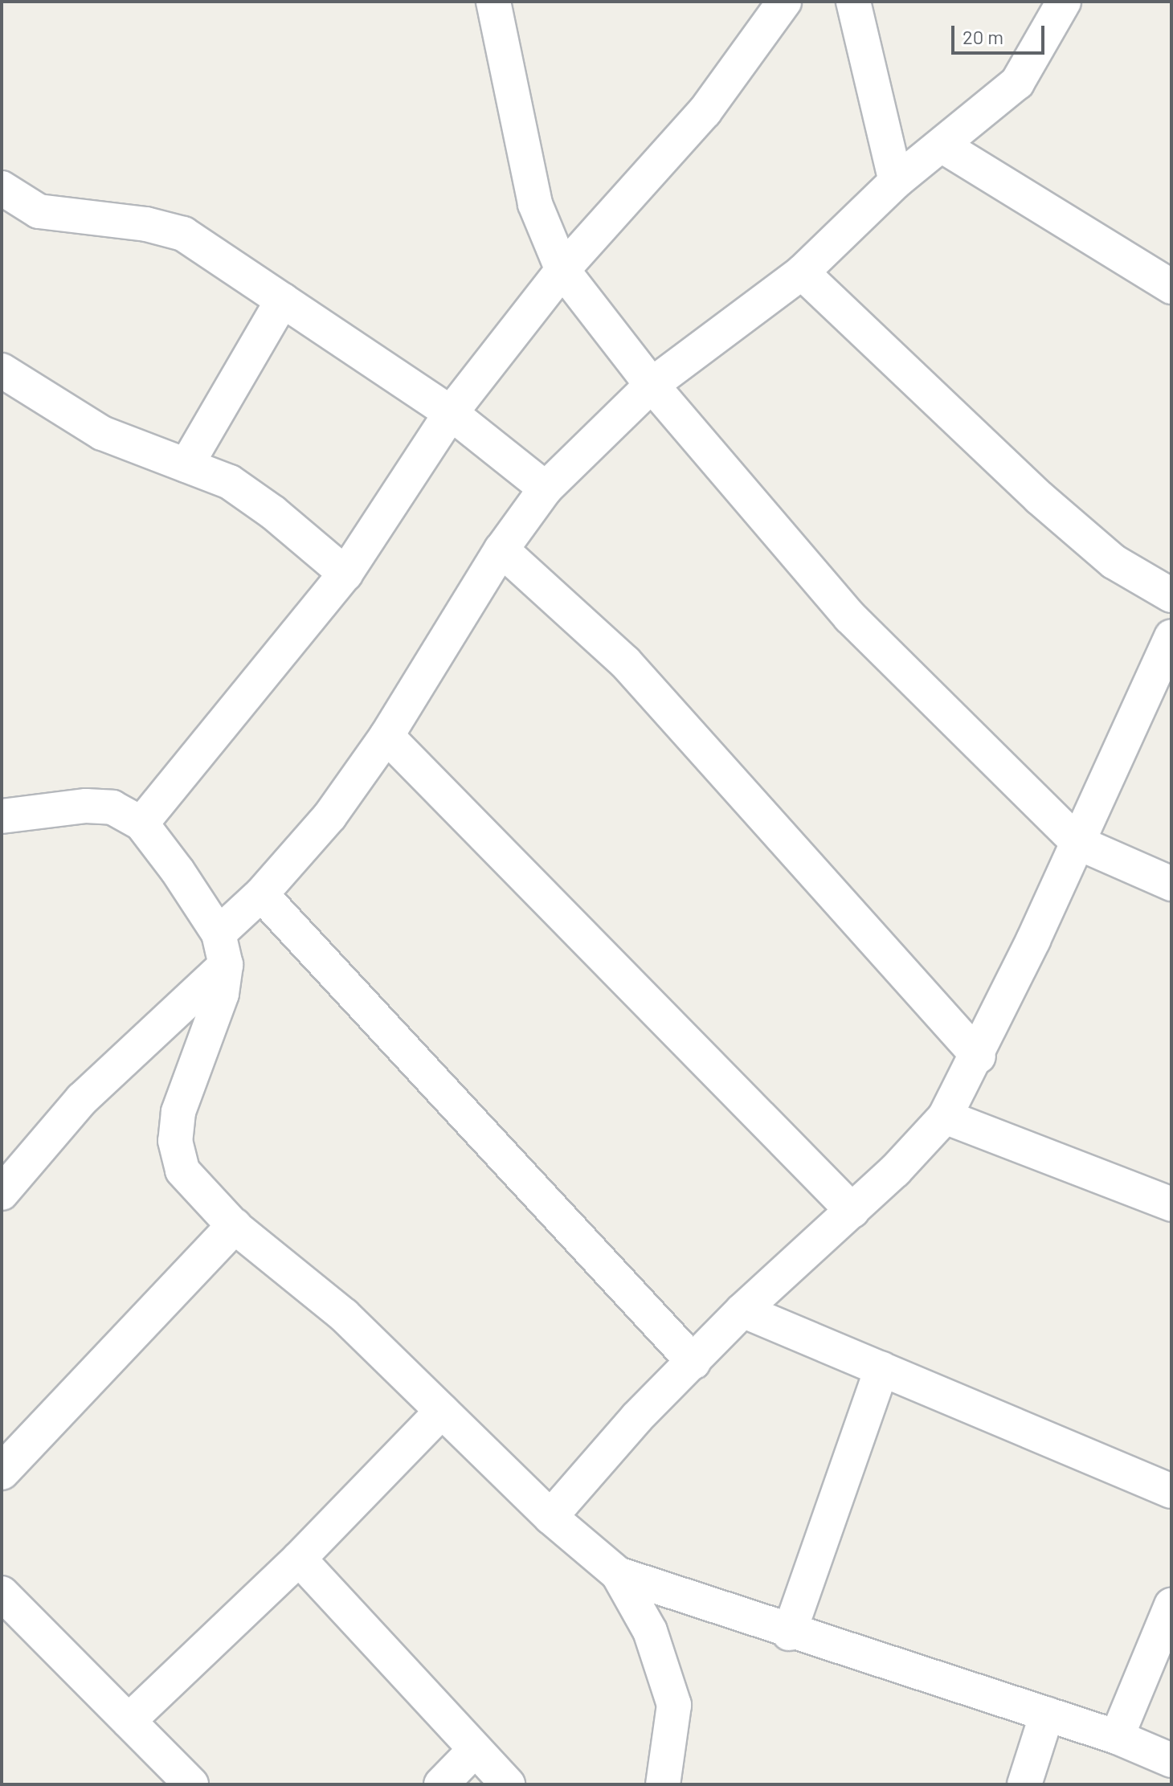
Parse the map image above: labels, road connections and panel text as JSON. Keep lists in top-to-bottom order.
{
  "scale_bar": "20 m"
}
